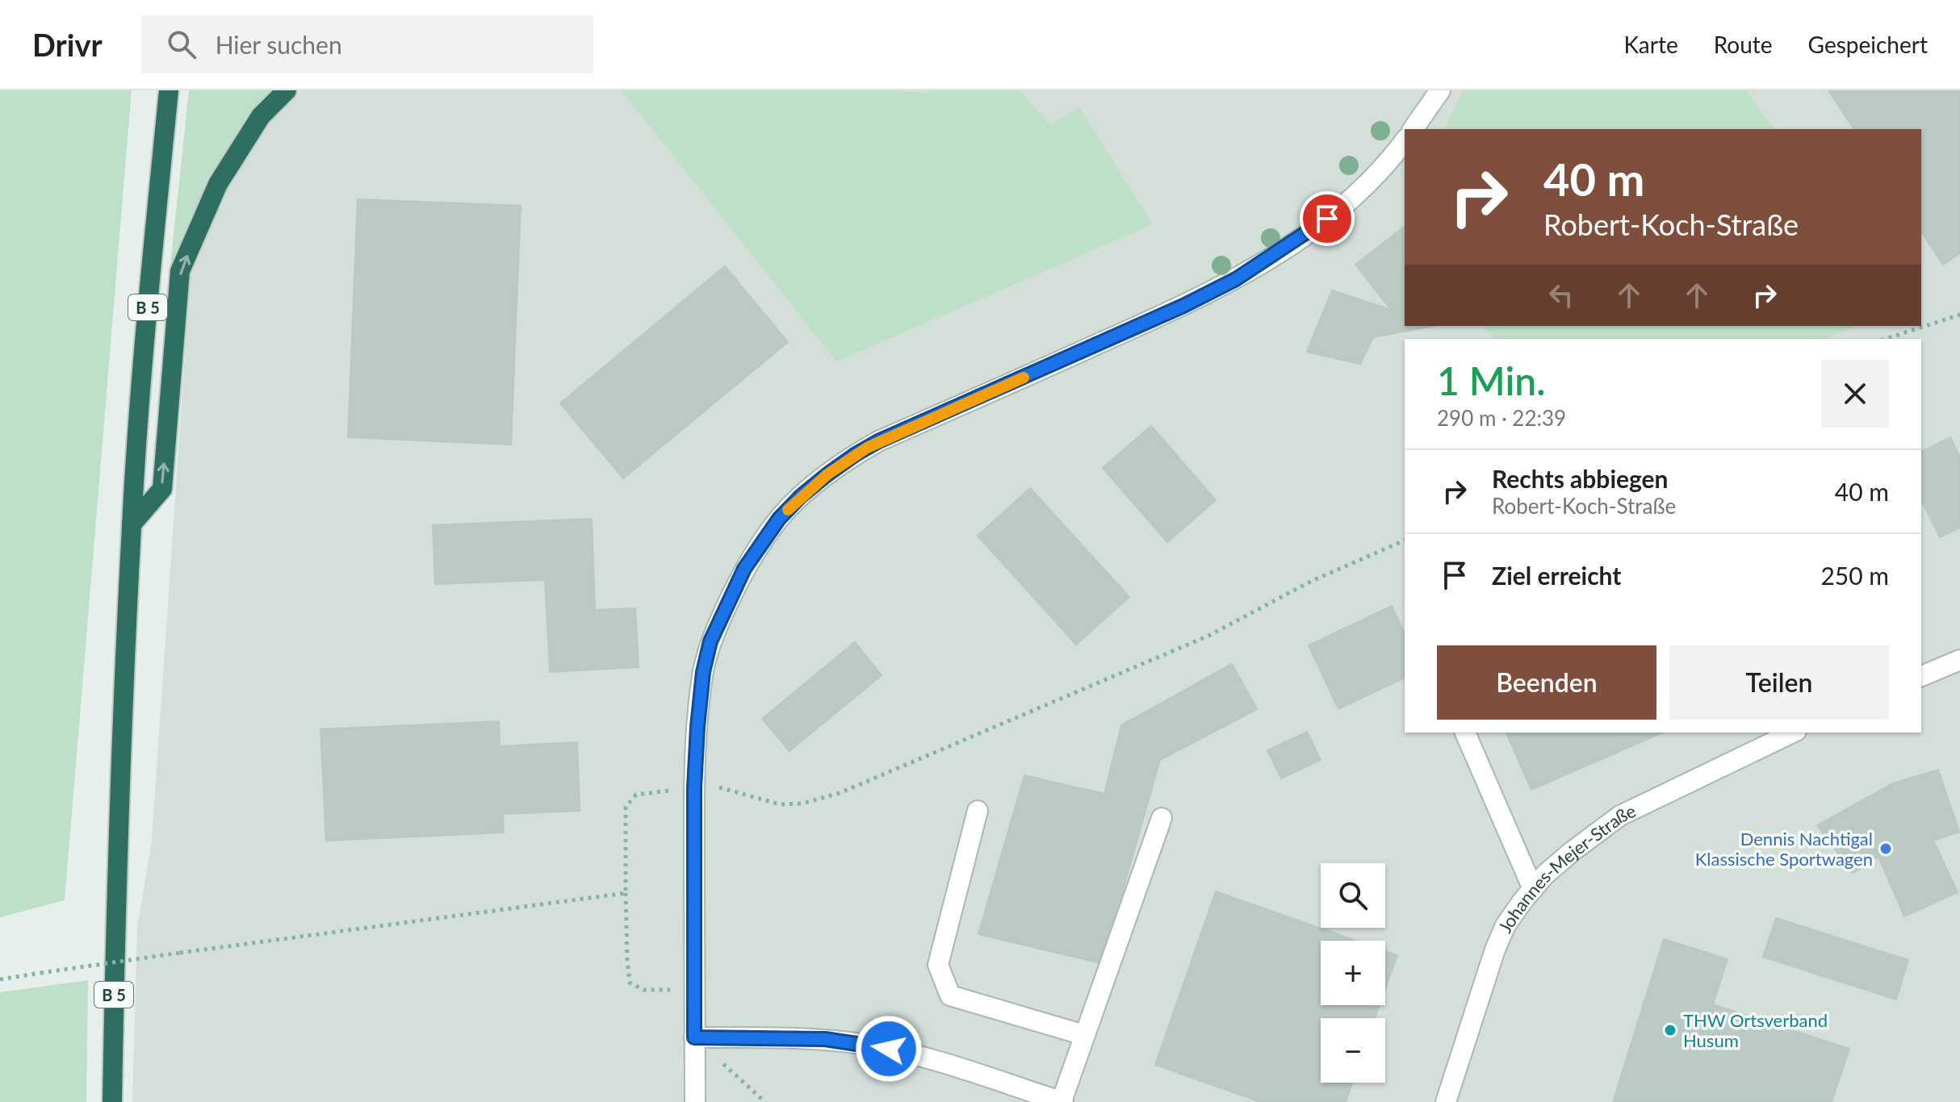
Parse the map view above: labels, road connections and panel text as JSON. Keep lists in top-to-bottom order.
{
  "streets": {
    "highway": ["B 5"],
    "street": ["Johannes-Mejer-Straße"]
  },
  "places": ["Dennis Nachtigal Klassische Sportwagen", "THW Ortsverband Husum"],
  "page": {
    "header": "Drivr",
    "search": "Hier suchen",
    "nav": ["Karte", "Route", "Gespeichert"],
    "turn": ["40 m", "Robert-Koch-Straße"],
    "heading": ["1 Min.", "290 m · 22:39"],
    "list": [
      {
        "name": "Rechts abbiegen",
        "note": "Robert-Koch-Straße",
        "value": "40 m"
      },
      {
        "name": "Ziel erreicht",
        "value": "250 m"
      }
    ],
    "buttons": ["Beenden", "Teilen"],
    "map_buttons": ["+", "−"]
  }
}
